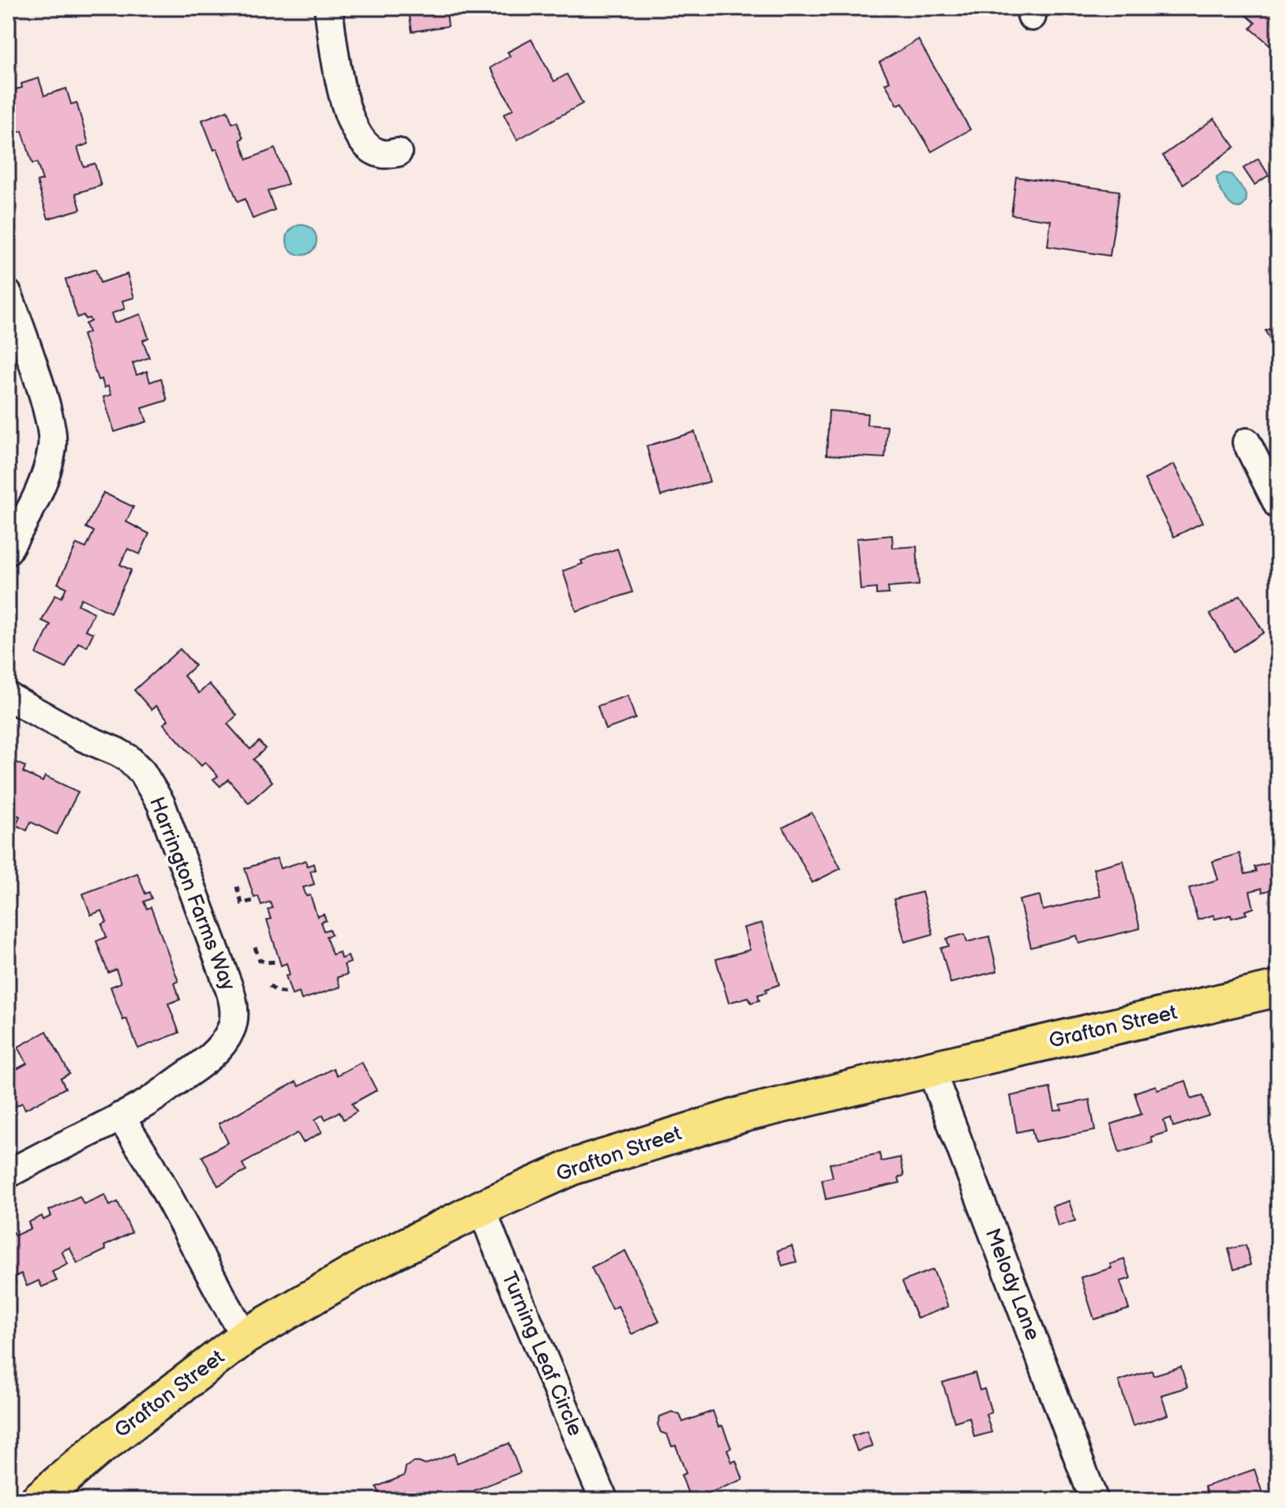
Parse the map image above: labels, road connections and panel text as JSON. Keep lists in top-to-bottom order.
{
  "streets": {
    "main road": ["Grafton Street"],
    "street": ["Harrington Farms Way", "Melody Lane", "Turning Leaf Circle"]
  },
  "crossings": [
    ["Grafton Street", "Melody Lane"],
    ["Grafton Street", "Turning Leaf Circle"]
  ]
}
